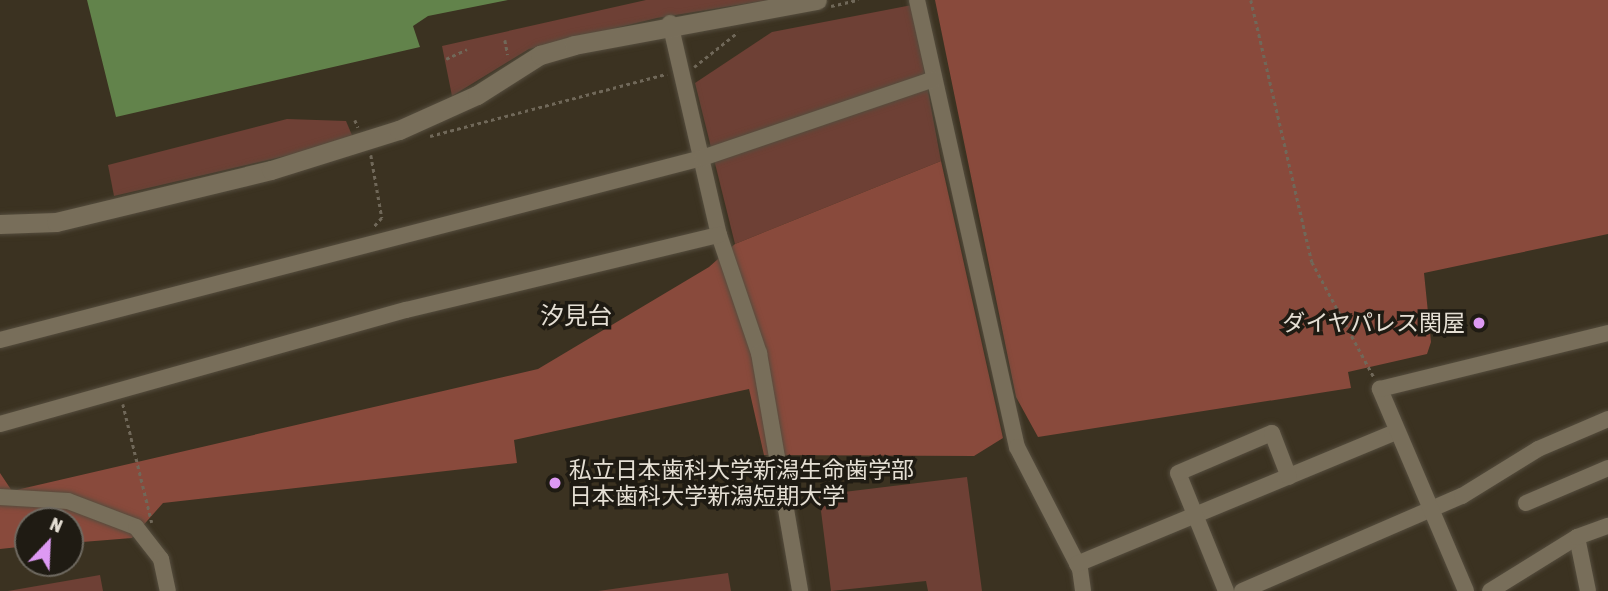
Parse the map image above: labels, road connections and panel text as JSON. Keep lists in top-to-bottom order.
{
  "districts": ["汐見台"],
  "places": ["ダイヤパレス関屋", "私立日本歯科大学新潟生命歯学部 日本歯科大学新潟短期大学"],
  "north": "top right"
}
